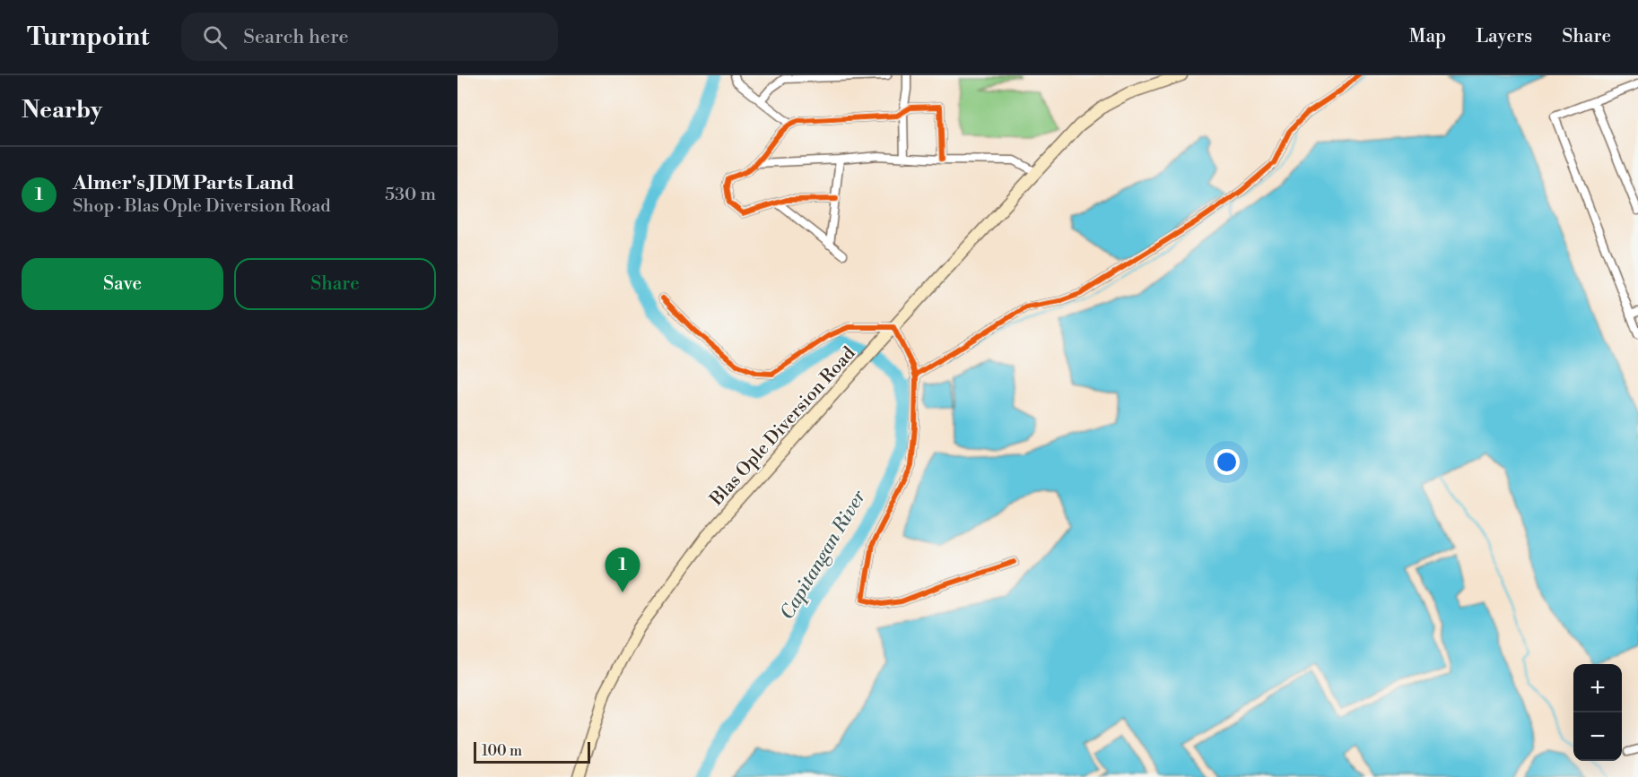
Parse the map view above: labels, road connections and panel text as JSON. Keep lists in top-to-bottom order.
{
  "streets": {
    "main road": ["Blas Ople Diversion Road"]
  },
  "water": ["Capitangan River"],
  "scale_bar": "100 m",
  "page": {
    "header": "Turnpoint",
    "search": "Search here",
    "nav": ["Map", "Layers", "Share"],
    "heading": "Nearby",
    "list": [
      {
        "mark": "1",
        "name": "Almer's JDM Parts Land",
        "note": "Shop · Blas Ople Diversion Road",
        "value": "530 m"
      }
    ],
    "buttons": ["Save", "Share"],
    "pins": "1",
    "map_buttons": ["+", "−"],
    "scale": "100 m"
  }
}
